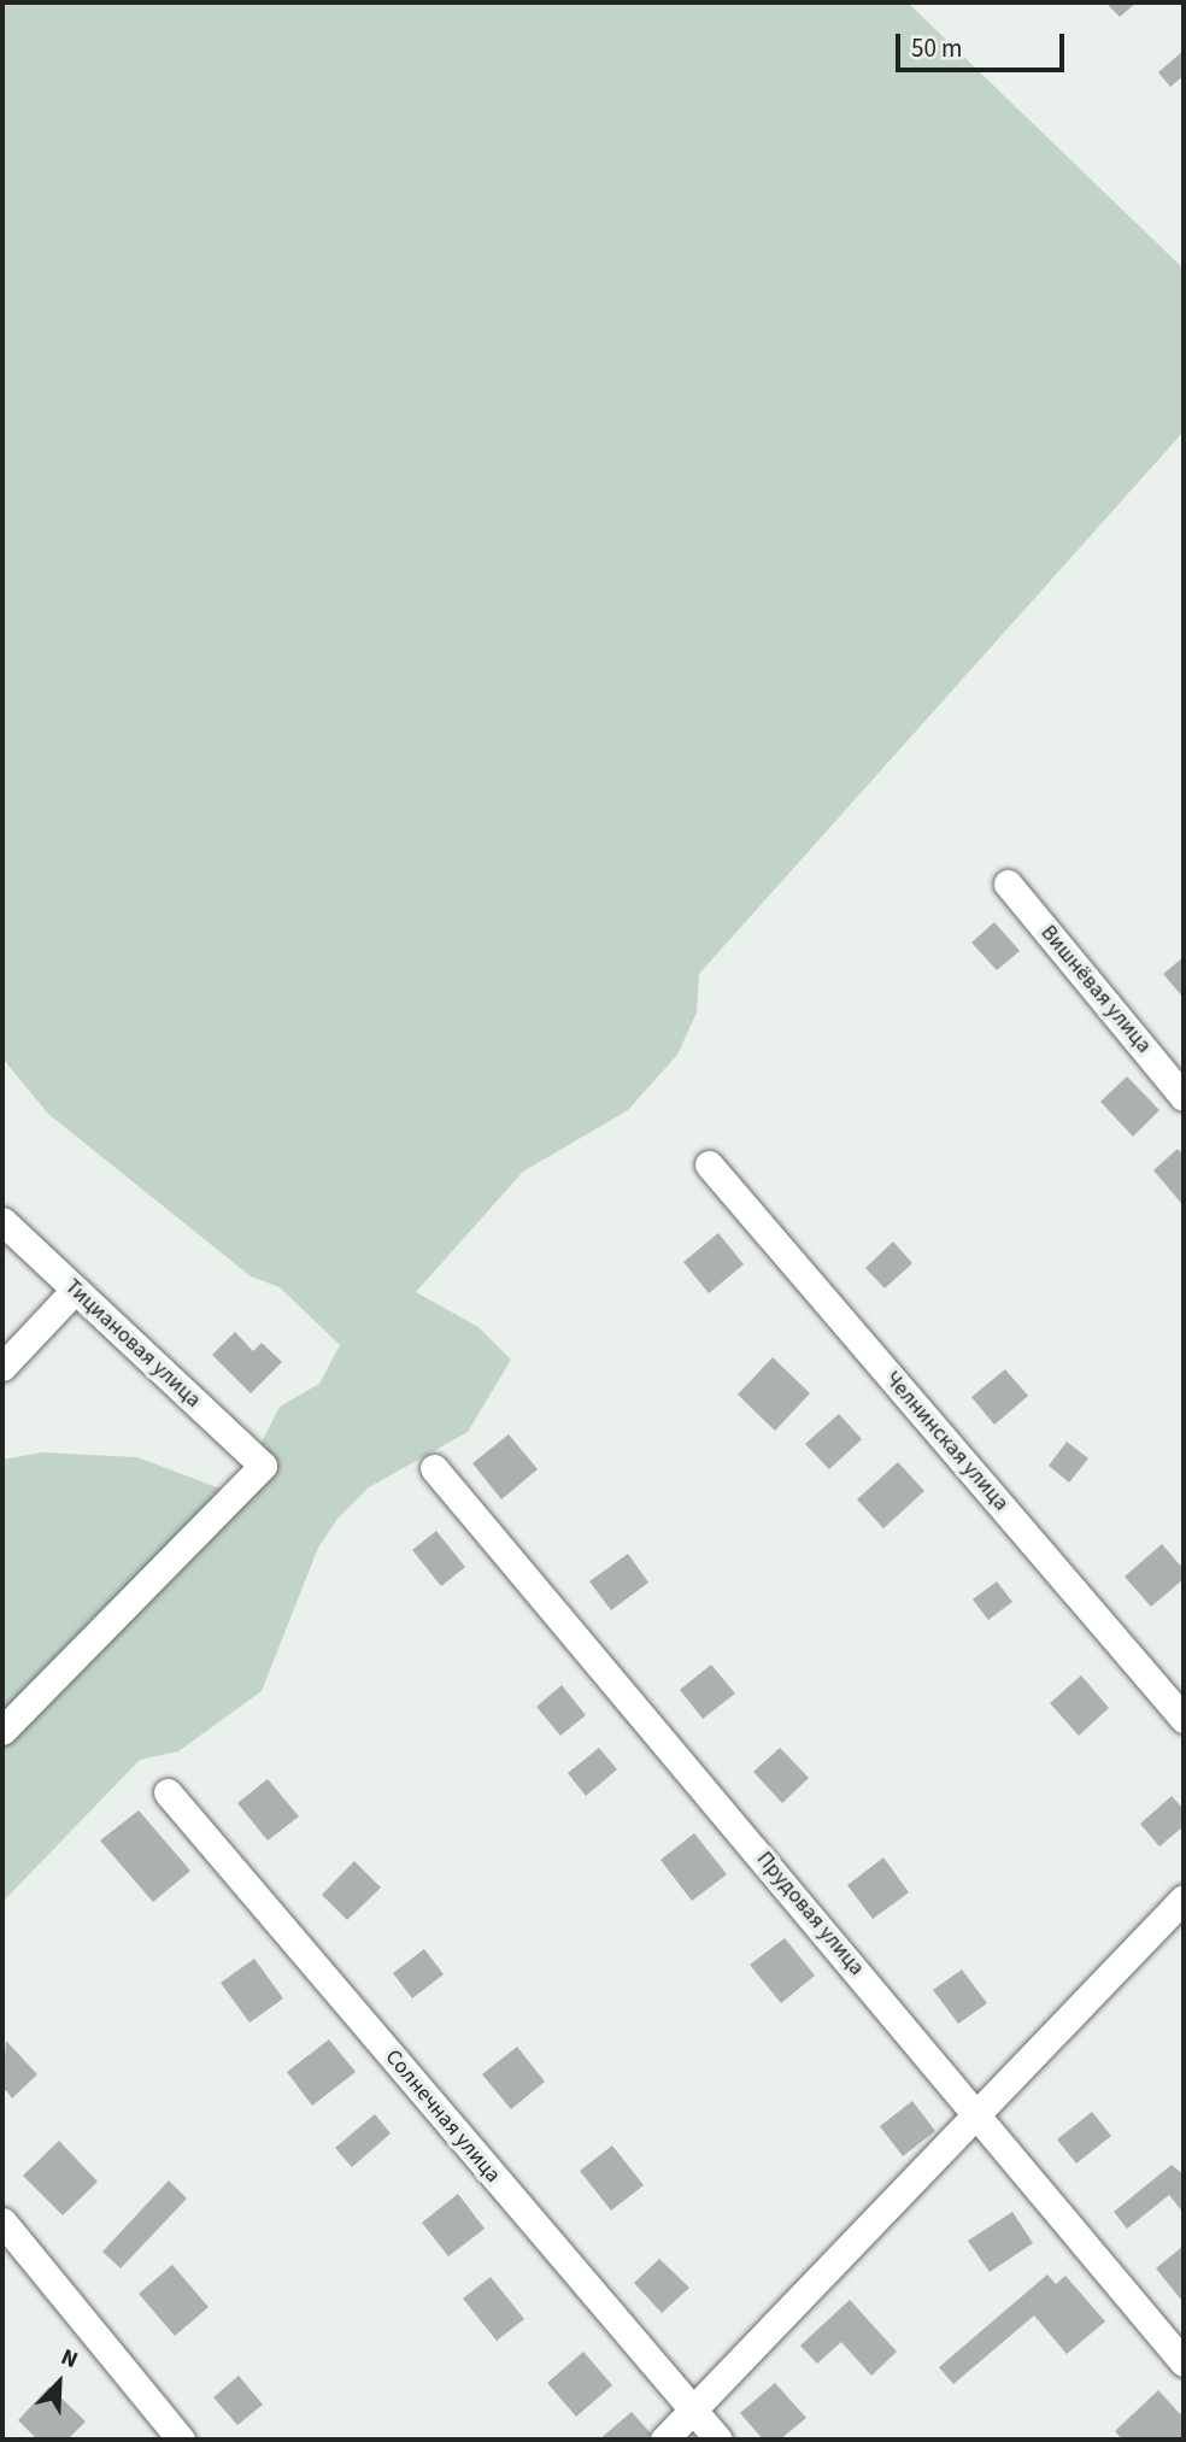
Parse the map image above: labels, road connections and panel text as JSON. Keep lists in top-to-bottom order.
{
  "streets": {
    "street": [
      "Вишнёвая улица",
      "Тициановая улица",
      "Челнинская улица",
      "Прудовая улица",
      "Солнечная улица"
    ]
  },
  "scale_bar": "50 m",
  "north": "top right"
}
